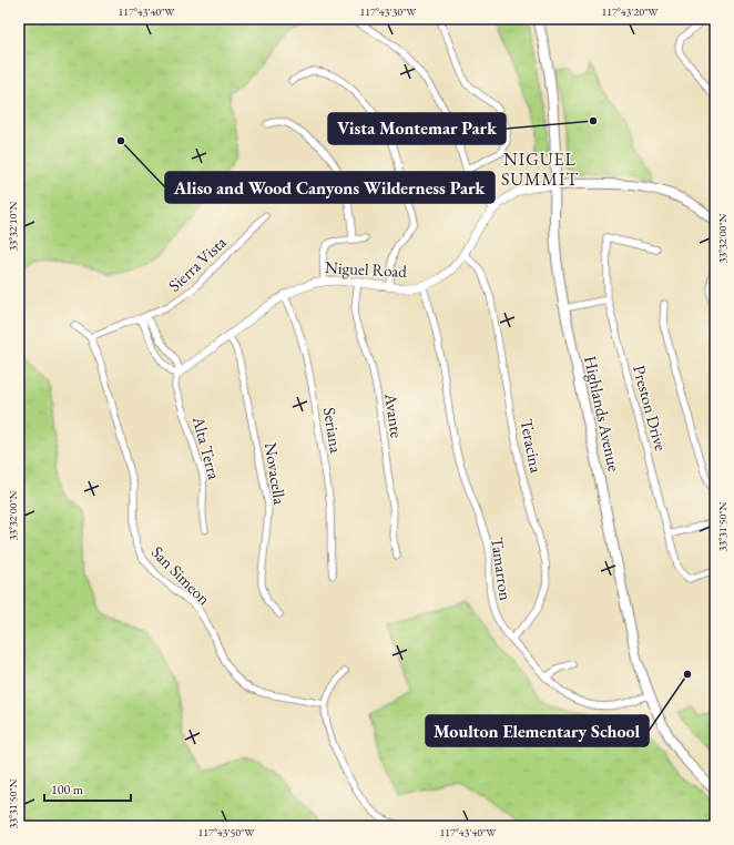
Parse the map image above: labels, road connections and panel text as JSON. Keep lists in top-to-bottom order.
{
  "streets": {
    "main road": ["Niguel Road", "Highlands Avenue"],
    "street": [
      "Sierra Vista",
      "Preston Drive",
      "Avante",
      "Seriana",
      "Teracina",
      "Alta Terra",
      "Novacella",
      "Tamarron",
      "San Simeon"
    ]
  },
  "crossings": [
    ["Sierra Vista", "Alta Terra"],
    ["Sierra Vista", "San Simeon"],
    ["Niguel Road", "Highlands Avenue"],
    ["Niguel Road", "Avante"],
    ["Niguel Road", "Seriana"],
    ["Niguel Road", "Teracina"],
    ["Niguel Road", "Alta Terra"],
    ["Niguel Road", "Novacella"],
    ["Niguel Road", "Tamarron"],
    ["Highlands Avenue", "Tamarron"],
    ["Teracina", "Tamarron"]
  ],
  "districts": ["NIGUEL SUMMIT"],
  "places": ["Vista Montemar Park", "Aliso and Wood Canyons Wilderness Park", "Moulton Elementary School"],
  "scale_bar": "100 m",
  "coordinates": [
    "117°43'40\"W",
    "117°43'30\"W",
    "117°43'20\"W",
    "33°32'10\"N",
    "33°32'00\"N",
    "33°31'50\"N",
    "117°43'50\"W"
  ]
}
